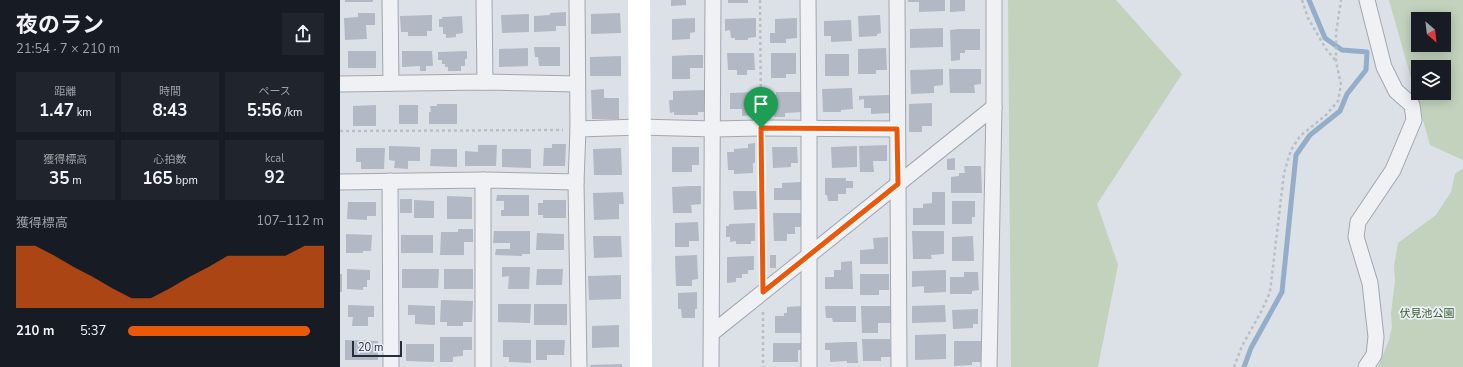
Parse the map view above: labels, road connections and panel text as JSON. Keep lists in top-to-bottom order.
{
  "parks": ["伏見池公園"],
  "scale_bar": "20 m",
  "north": "bottom right",
  "page": {
    "heading": ["夜のラン", "21:54 · 7 × 210 m"],
    "stats": [
      ["距離", "1.47 km"],
      ["時間", "8:43"],
      ["ペース", "5:56 /km"],
      ["獲得標高", "35 m"],
      ["心拍数", "165 bpm"],
      ["kcal", "92"]
    ],
    "chart": ["獲得標高", "107–112 m"],
    "list": [
      {
        "name": "210 m",
        "note": "5:37"
      }
    ],
    "scale": "20 m"
  }
}
